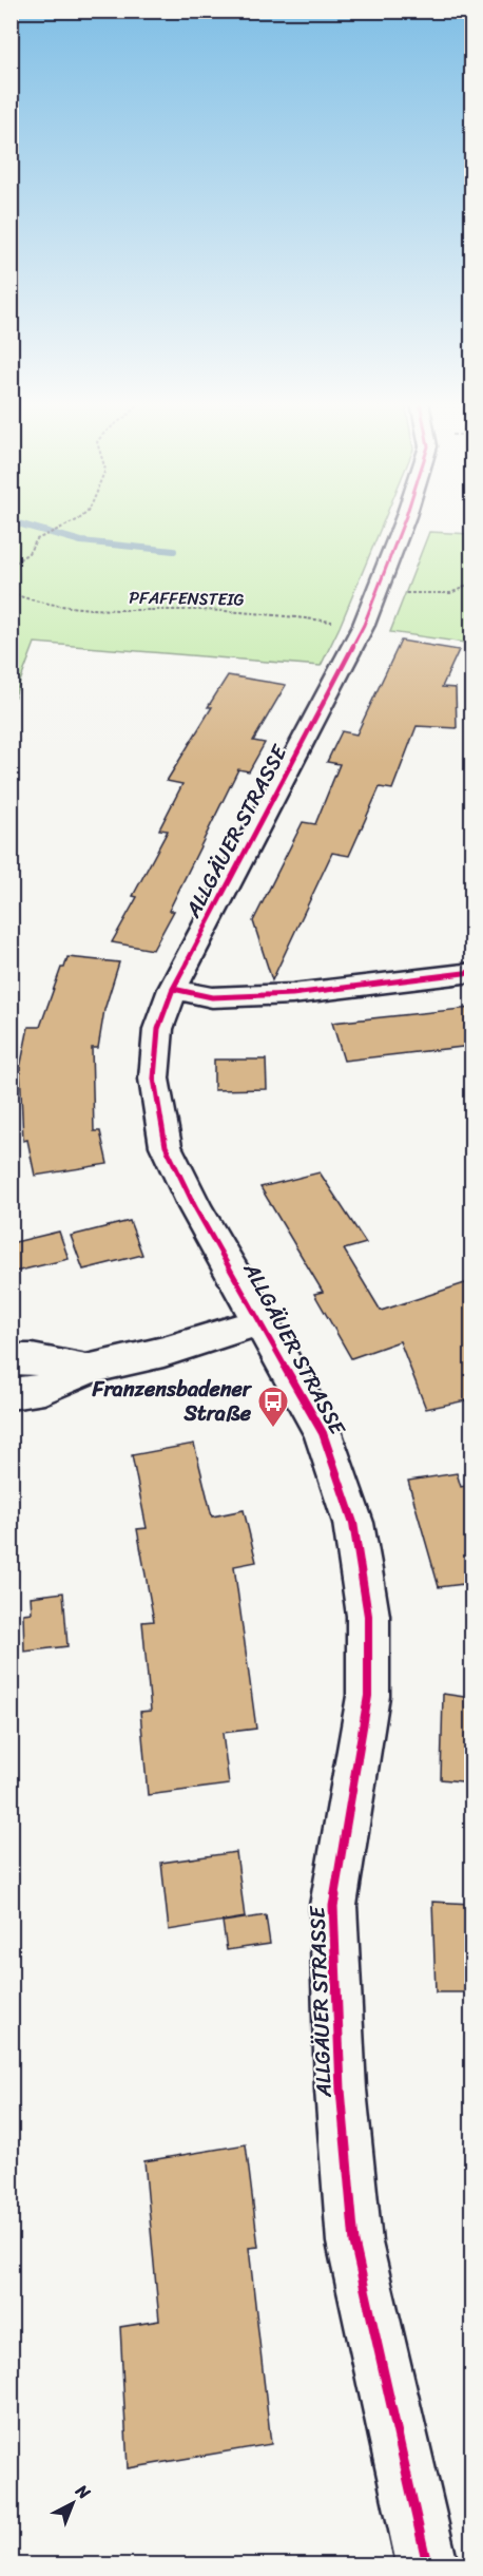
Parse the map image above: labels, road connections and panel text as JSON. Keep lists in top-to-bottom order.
{
  "streets": {
    "street": ["ALLGÄUER STRASSE"],
    "path": ["PFAFFENSTEIG"]
  },
  "crossings": [
    ["PFAFFENSTEIG", "ALLGÄUER STRASSE"]
  ],
  "places": {
    "bus stop": ["Franzensbadener Straße"]
  },
  "north": "top right"
}
